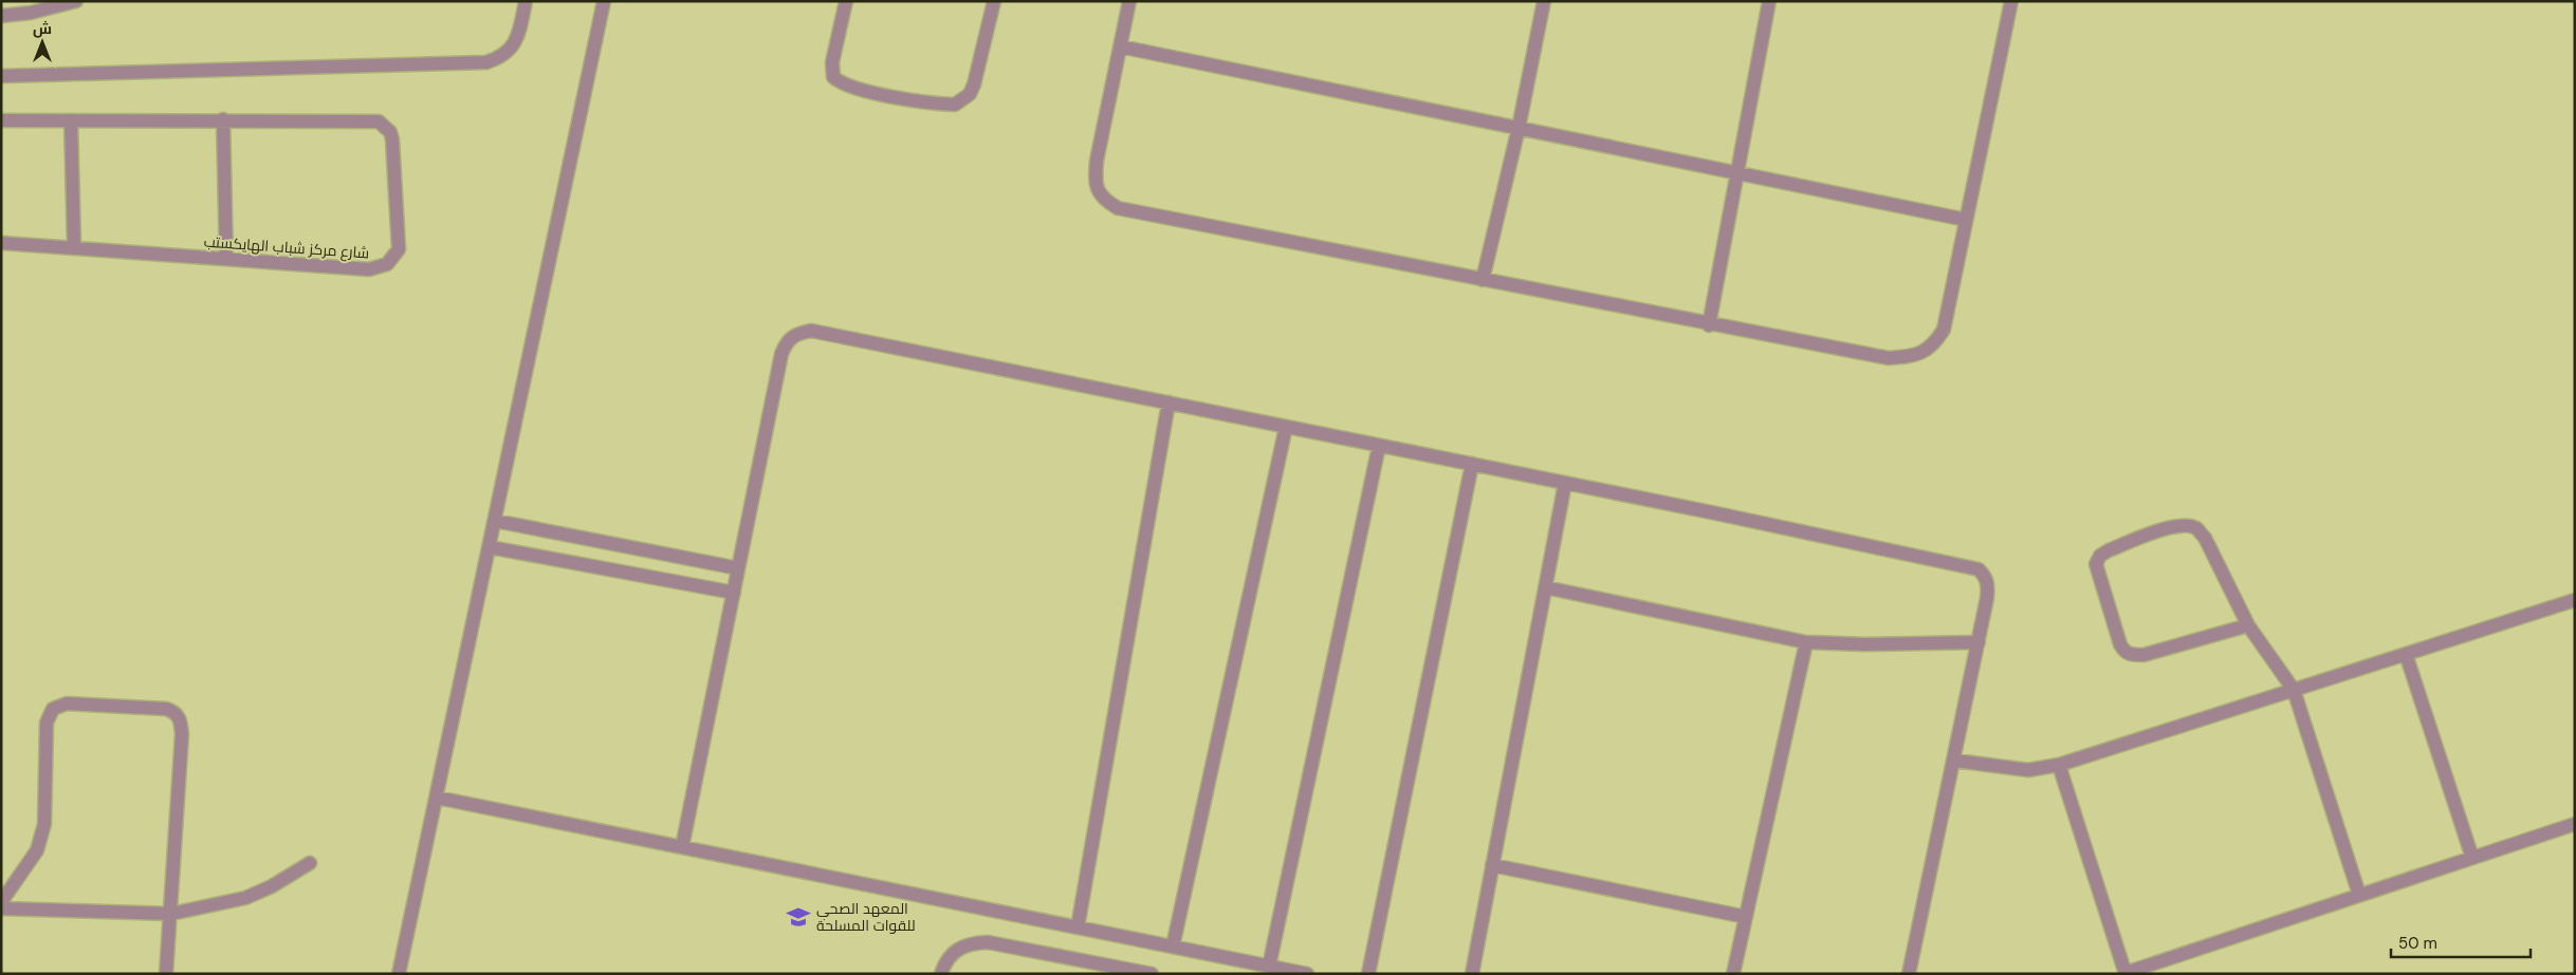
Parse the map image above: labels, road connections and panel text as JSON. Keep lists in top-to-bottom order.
{
  "streets": {
    "street": ["شارع مركز شباب الهايكستب"]
  },
  "places": {
    "school or university": ["المعهد الصحي للقوات المسلحة"]
  },
  "scale_bar": "50 m",
  "north": "top"
}
